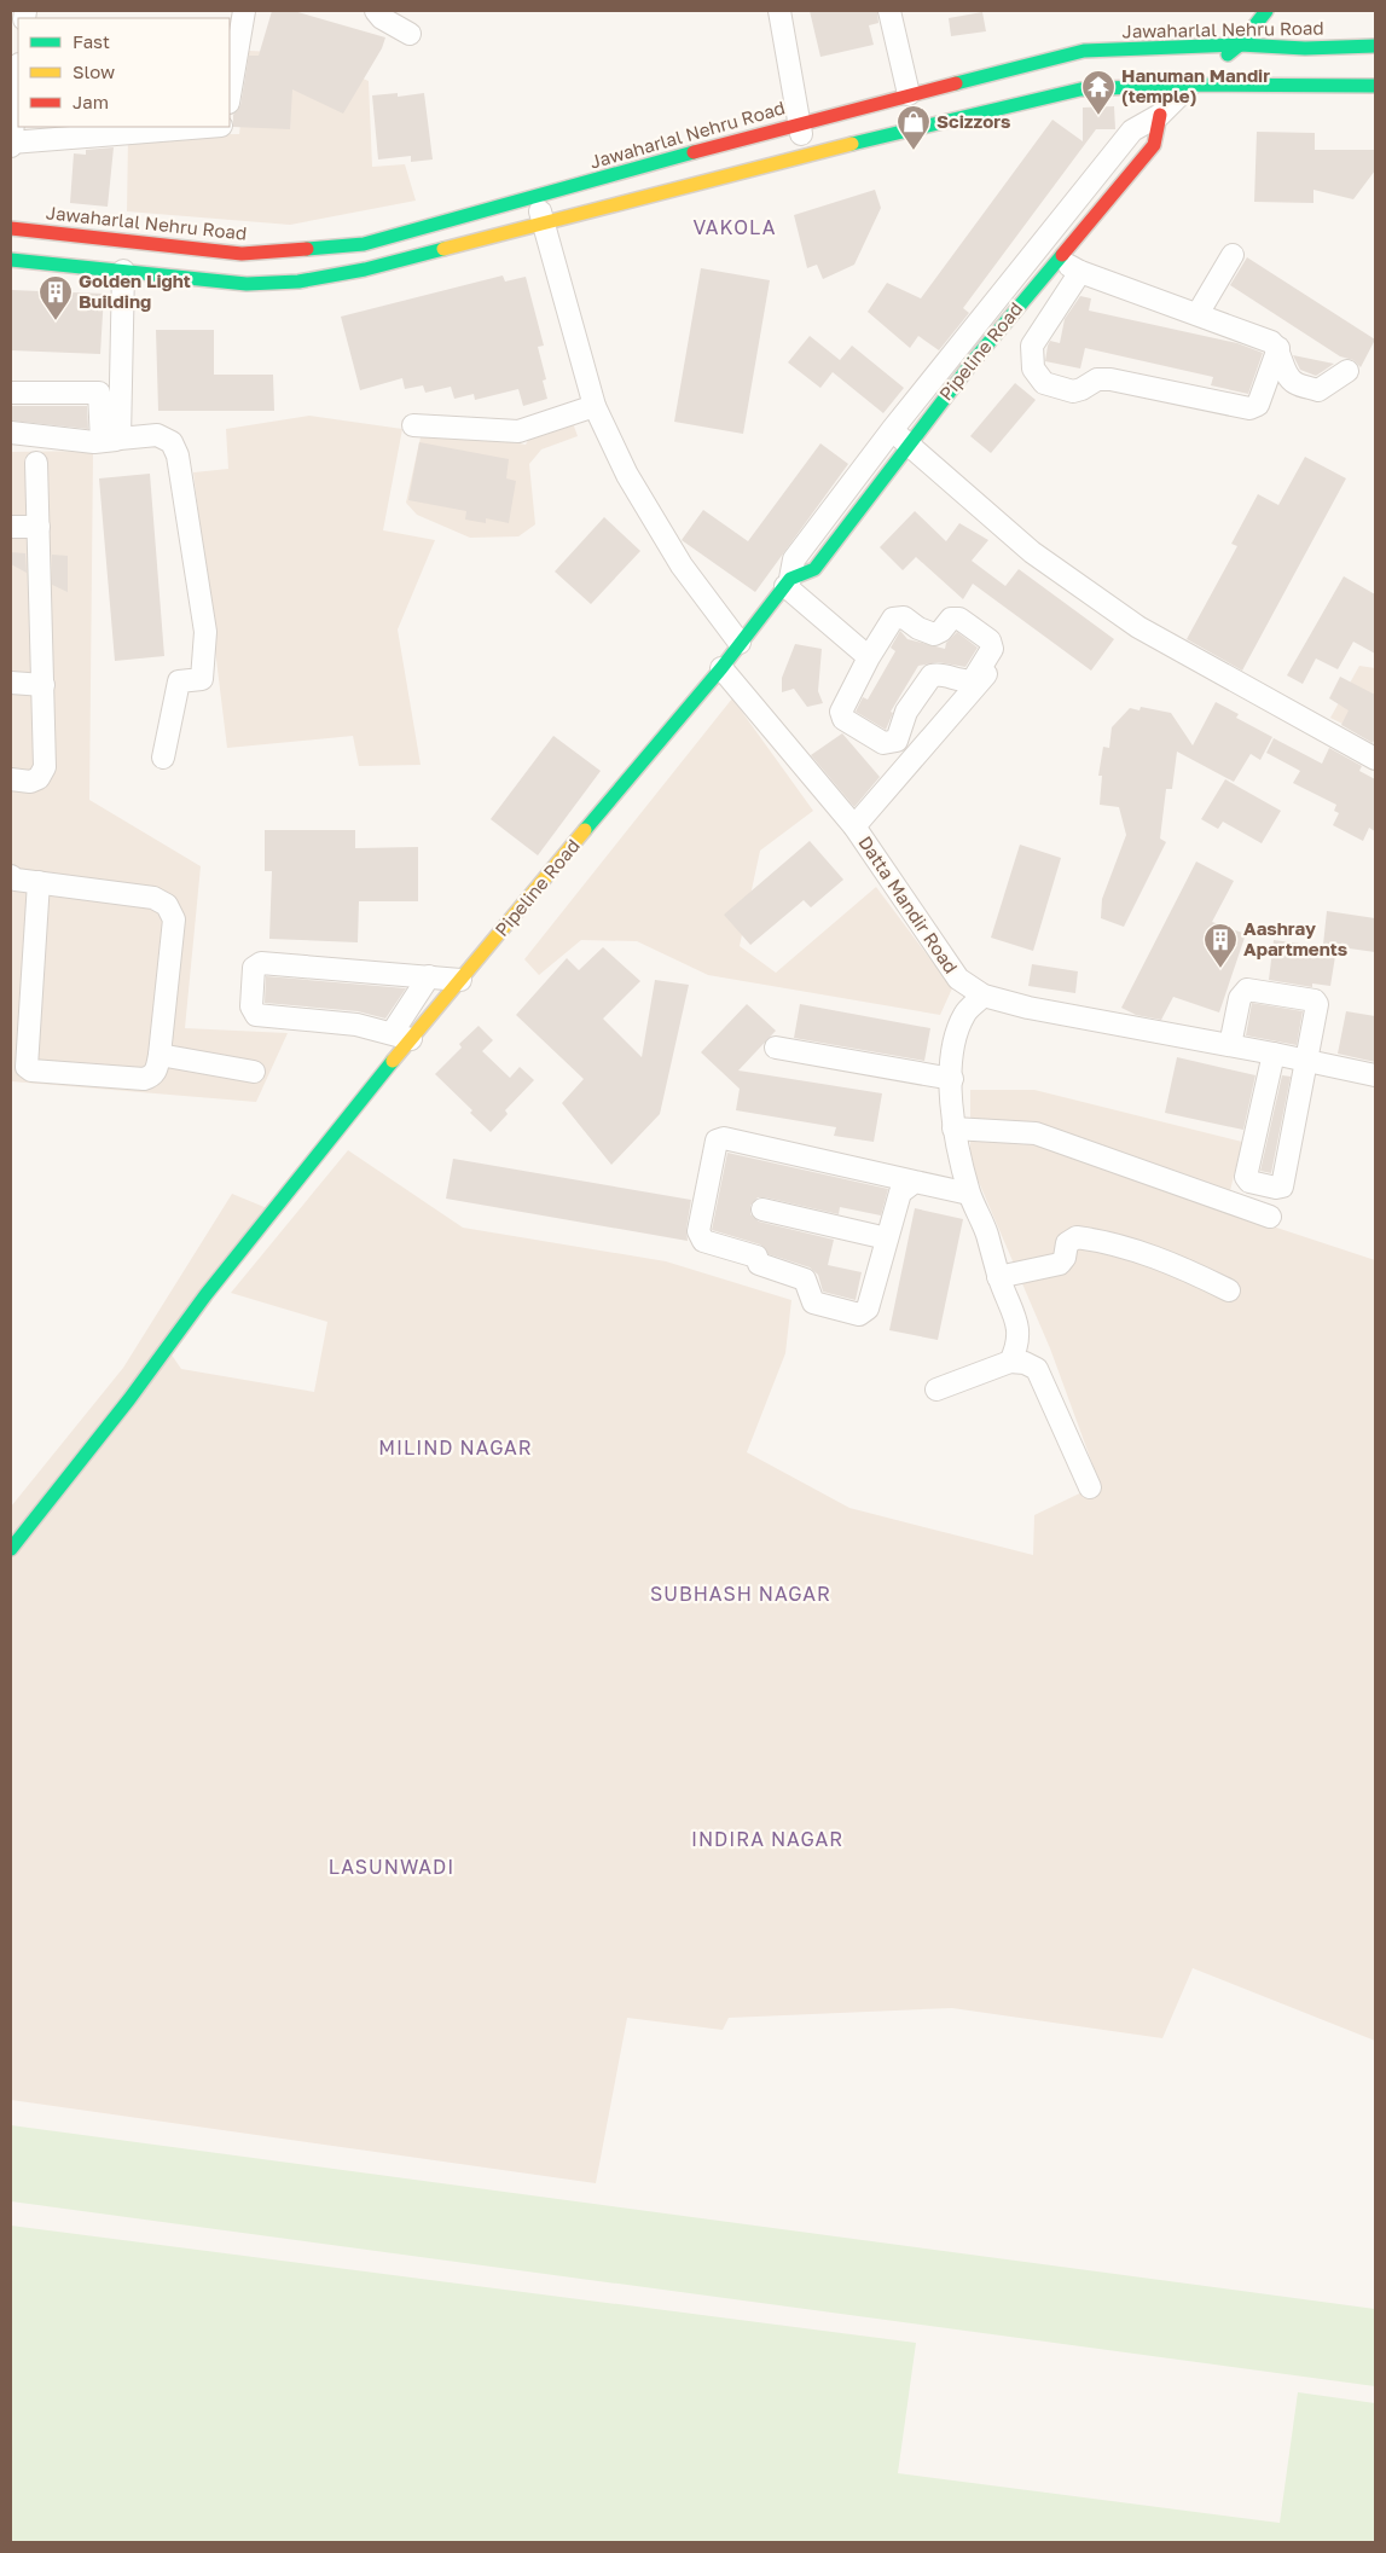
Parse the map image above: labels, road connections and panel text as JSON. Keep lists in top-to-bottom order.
{
  "streets": {
    "main road": ["Jawaharlal Nehru Road", "Pipeline Road"],
    "street": ["Datta Mandir Road"]
  },
  "crossings": [
    ["Jawaharlal Nehru Road", "Pipeline Road"],
    ["Pipeline Road", "Datta Mandir Road"]
  ],
  "districts": [
    "VAKOLA",
    "MILIND NAGAR",
    "SUBHASH NAGAR",
    "INDIRA NAGAR",
    "LASUNWADI"
  ],
  "places": {
    "temple": ["Hanuman Mandir (temple)"],
    "shop": ["Scizzors"],
    "building": ["Golden Light Building", "Aashray Apartments"]
  },
  "legend": ["Fast", "Slow", "Jam"]
}
